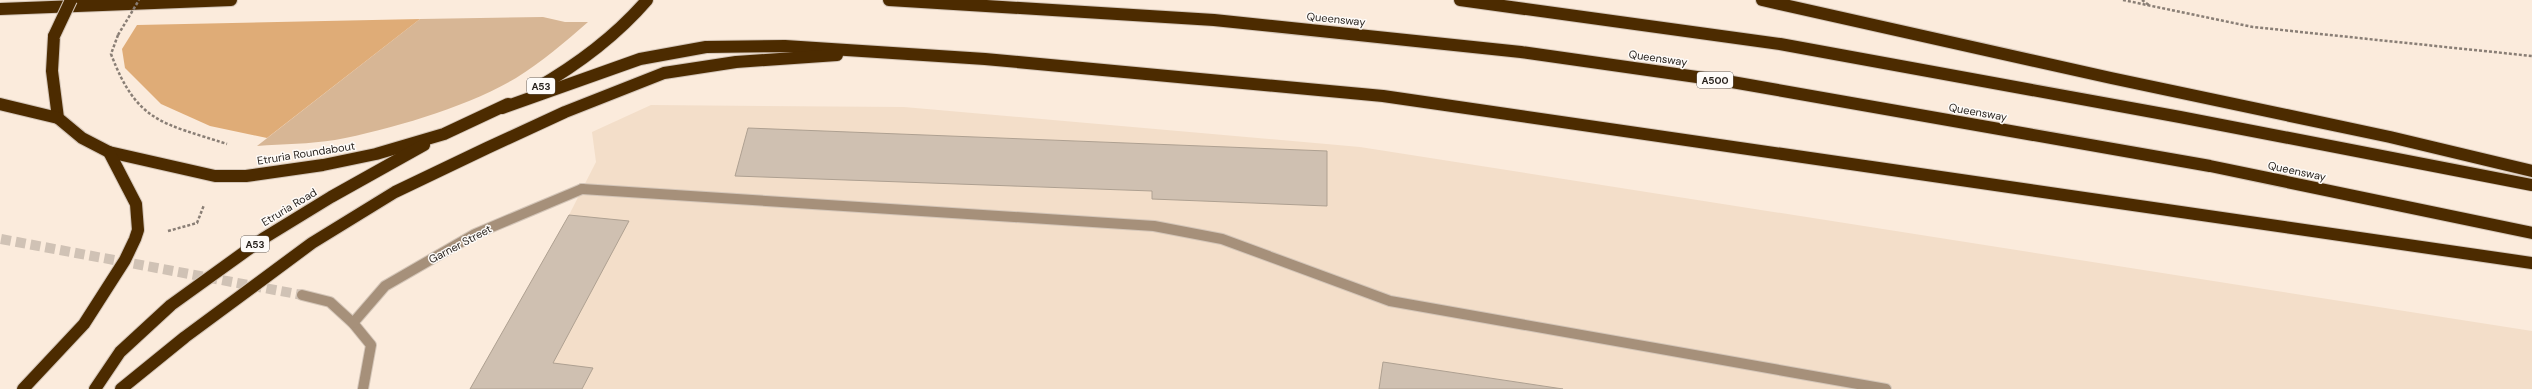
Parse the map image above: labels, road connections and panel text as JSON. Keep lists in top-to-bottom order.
{
  "streets": {
    "highway": [
      "Queensway",
      "A500",
      "A53",
      "Etruria Roundabout",
      "Etruria Road"
    ],
    "street": ["Garner Street"]
  },
  "crossings": [
    ["Etruria Roundabout", "Etruria Road"]
  ]
}
